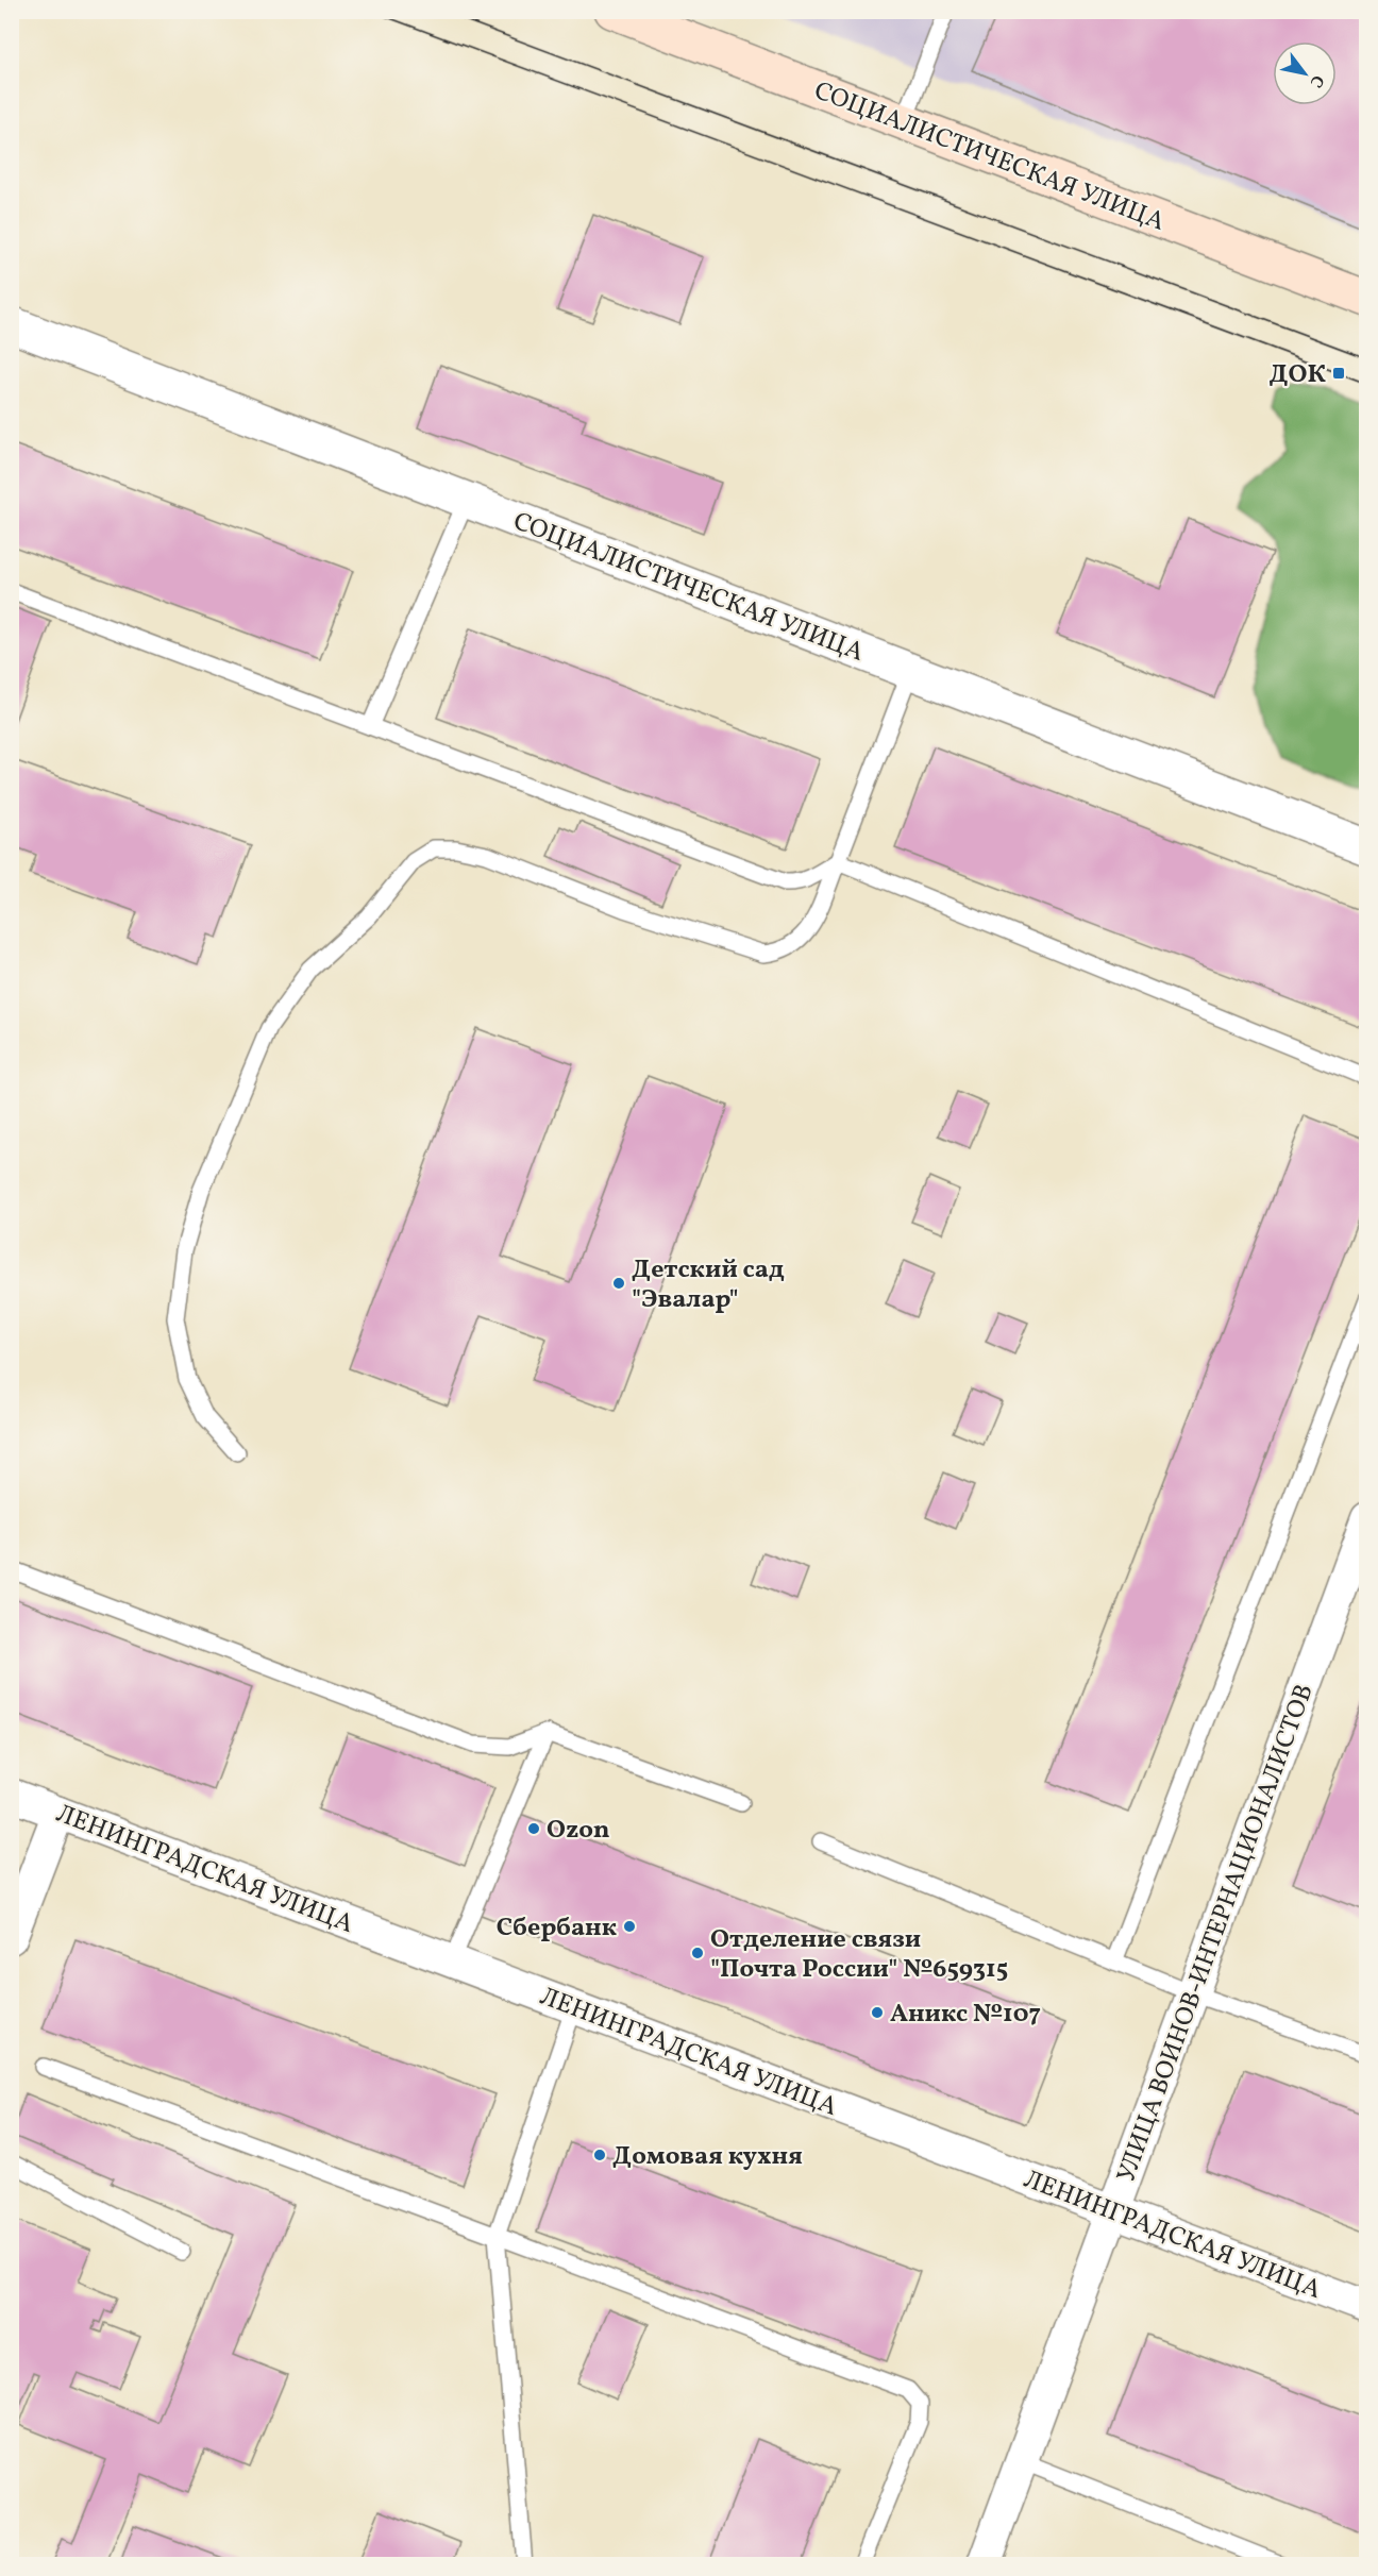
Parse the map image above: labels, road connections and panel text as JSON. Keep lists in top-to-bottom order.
{
  "streets": {
    "main road": ["СОЦИАЛИСТИЧЕСКАЯ УЛИЦА"],
    "street": ["ЛЕНИНГРАДСКАЯ УЛИЦА", "УЛИЦА ВОИНОВ-ИНТЕРНАЦИОНАЛИСТОВ"]
  },
  "crossings": [
    ["ЛЕНИНГРАДСКАЯ УЛИЦА", "УЛИЦА ВОИНОВ-ИНТЕРНАЦИОНАЛИСТОВ"]
  ],
  "places": {
    "transit": ["ДОК"],
    "other": [
      "Детский сад \"Эвалар\"",
      "Ozon",
      "Сбербанк",
      "Отделение связи \"Почта России\" №659315",
      "Аникс №107",
      "Домовая кухня"
    ]
  },
  "north": "bottom right"
}
